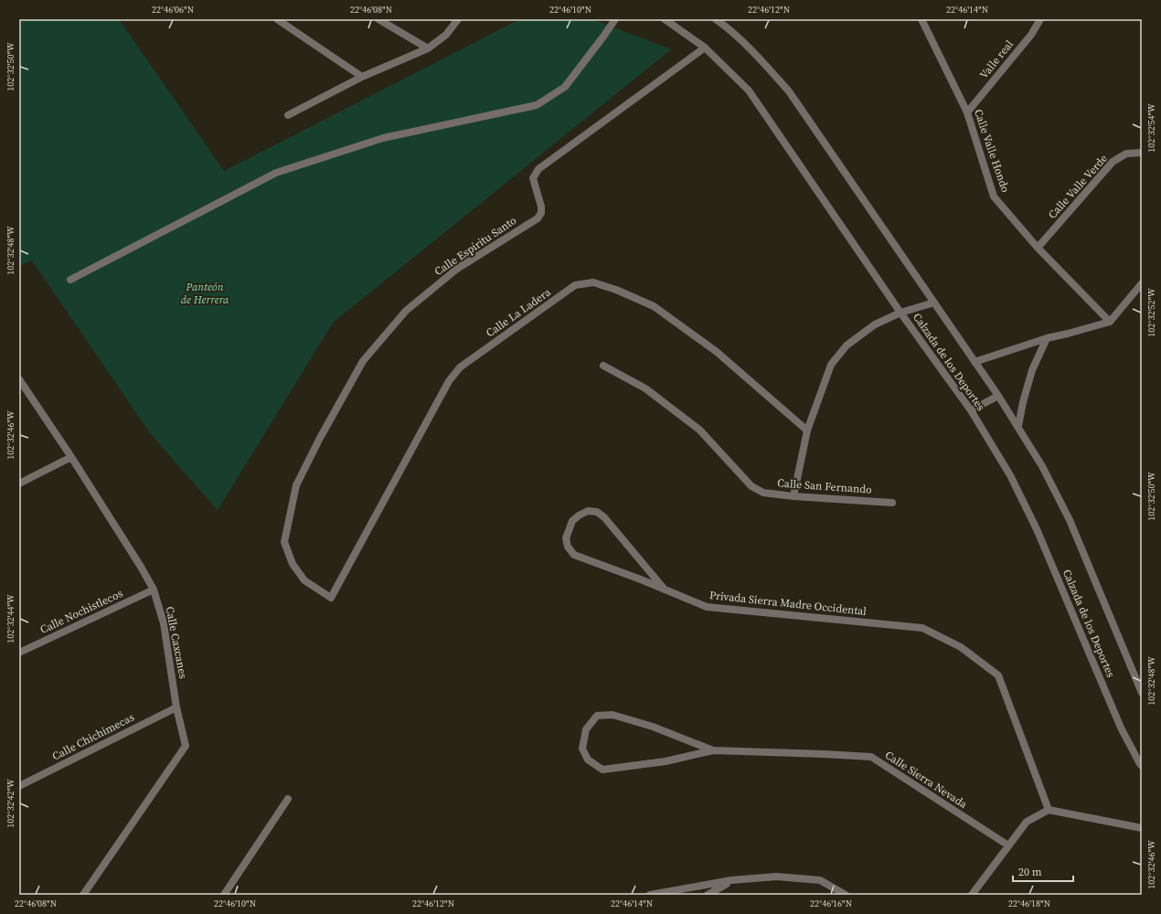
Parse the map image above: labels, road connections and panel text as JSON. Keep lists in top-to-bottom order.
{
  "streets": {
    "street": [
      "Valle real",
      "Calle Valle Hondo",
      "Calle Valle Verde",
      "Calle Espíritu Santo",
      "Calle La Ladera",
      "Calzada de los Deportes",
      "Calle San Fernando",
      "Privada Sierra Madre Occidental",
      "Calle Nochistlecos",
      "Calle Caxcanes",
      "Calle Chichimecas",
      "Calle Sierra Nevada"
    ]
  },
  "crossings": [
    ["Valle real", "Calle Valle Hondo"],
    ["Calle Valle Hondo", "Calle Valle Verde"],
    ["Calle Espíritu Santo", "Calle La Ladera"],
    ["Calle Espíritu Santo", "Calzada de los Deportes"],
    ["Calle Nochistlecos", "Calle Caxcanes"],
    ["Calle Caxcanes", "Calle Chichimecas"]
  ],
  "parks": ["Panteón de Herrera"],
  "scale_bar": "20 m",
  "coordinates": [
    "22°46'06\"N",
    "22°46'08\"N",
    "22°46'10\"N",
    "22°46'12\"N",
    "22°46'14\"N",
    "102°32'50\"W",
    "102°32'54\"W",
    "102°32'48\"W",
    "102°32'52\"W",
    "102°32'46\"W",
    "102°32'44\"W",
    "102°32'42\"W",
    "22°46'16\"N",
    "22°46'18\"N"
  ]
}
